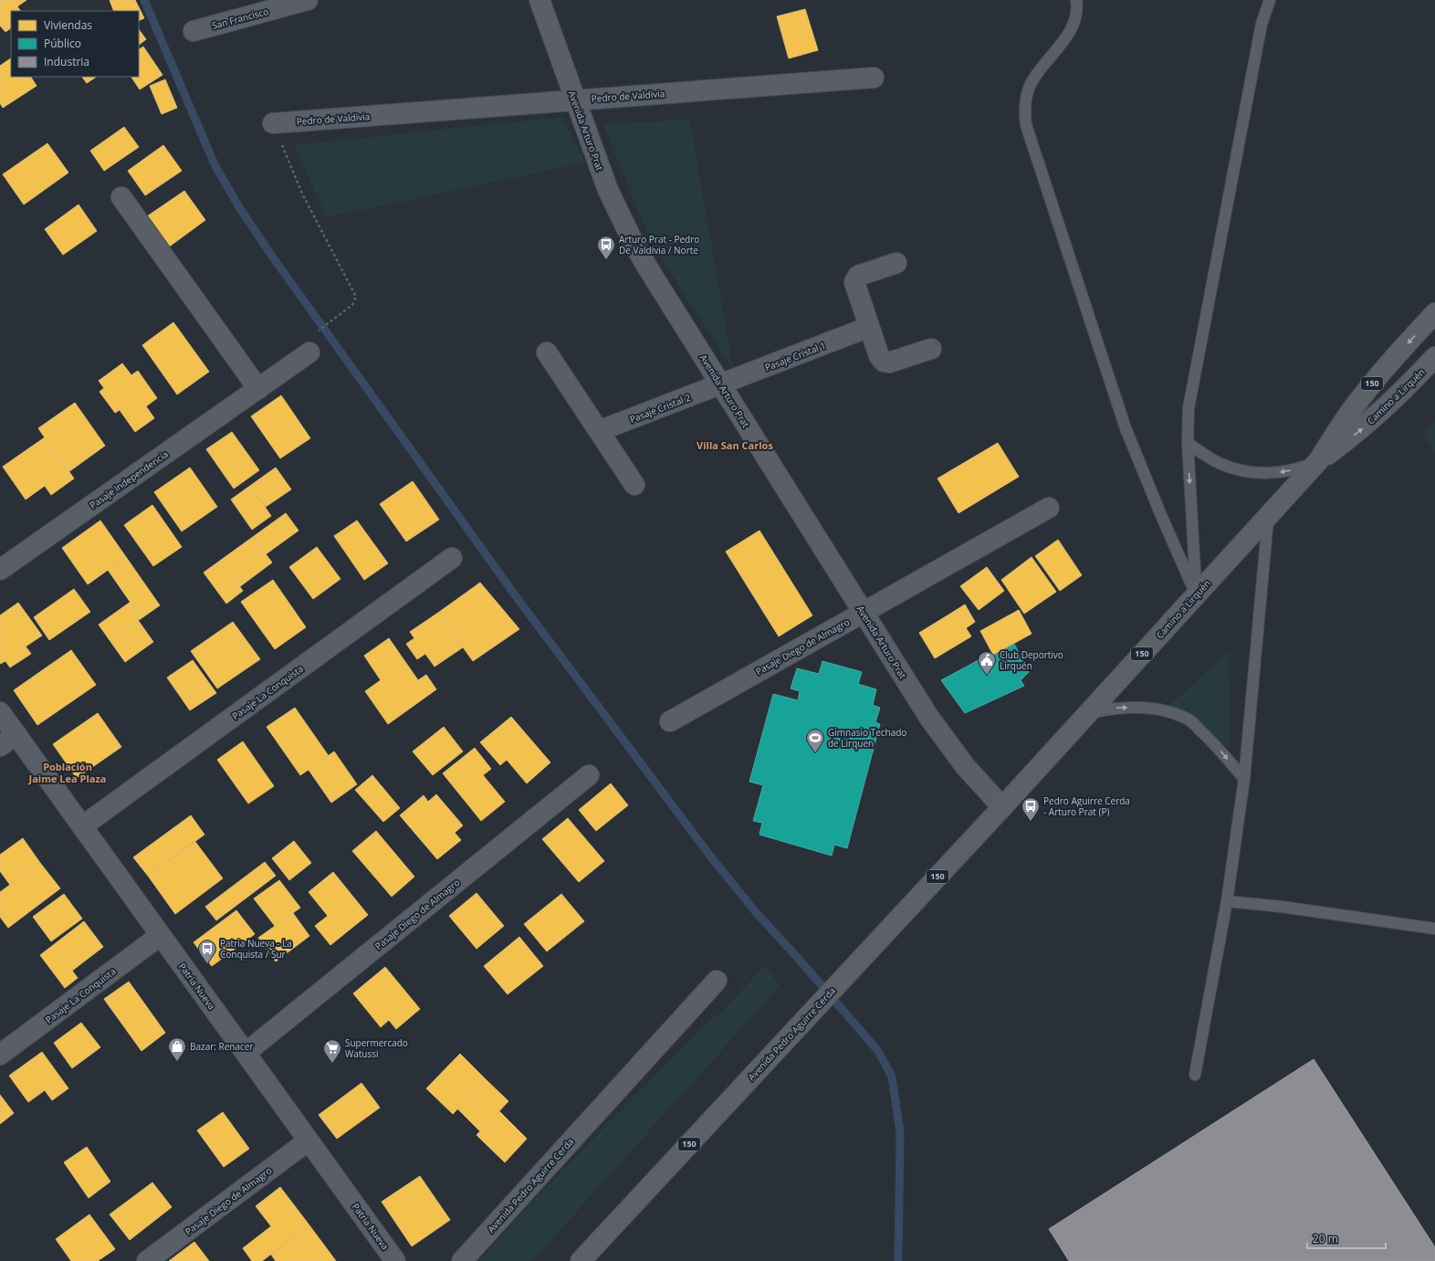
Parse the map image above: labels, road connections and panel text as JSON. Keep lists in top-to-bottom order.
{
  "streets": {
    "main road": ["150", "Camino a Lirquén", "Avenida Pedro Aguirre Cerda"],
    "street": [
      "San Francisco",
      "Pedro de Valdivia",
      "Avenida Arturo Prat",
      "Pasaje Cristal 1",
      "Pasaje Cristal 2",
      "Pasaje Independencia",
      "Pasaje Diego de Almagro",
      "Pasaje La Conquista",
      "Patria Nueva"
    ]
  },
  "crossings": [
    ["Pedro de Valdivia", "Avenida Arturo Prat"],
    ["Avenida Arturo Prat", "Pasaje Cristal 1"],
    ["Avenida Arturo Prat", "Camino a Lirquén"],
    ["Avenida Arturo Prat", "Pasaje Cristal 2"],
    ["Avenida Arturo Prat", "Pasaje Diego de Almagro"],
    ["Avenida Arturo Prat", "Avenida Pedro Aguirre Cerda"],
    ["Pasaje Cristal 1", "Pasaje Cristal 2"],
    ["Camino a Lirquén", "Avenida Pedro Aguirre Cerda"],
    ["Pasaje Diego de Almagro", "Patria Nueva"],
    ["Pasaje La Conquista", "Patria Nueva"]
  ],
  "districts": ["Villa San Carlos", "Población Jaime Lea Plaza"],
  "places": {
    "bus stop": ["Arturo Prat - Pedro De Valdivia / Norte", "Pedro Aguirre Cerda - Arturo Prat (P)", "Patria Nueva - La Conquista / Sur"],
    "public building": ["Club Deportivo Lirquén"],
    "sports": ["Gimnasio Techado de Lirquen"],
    "shop": ["Bazar: Renacer"],
    "supermarket": ["Supermercado Watussi"]
  },
  "legend": ["Viviendas", "Público", "Industria"],
  "scale_bar": "20 m"
}
